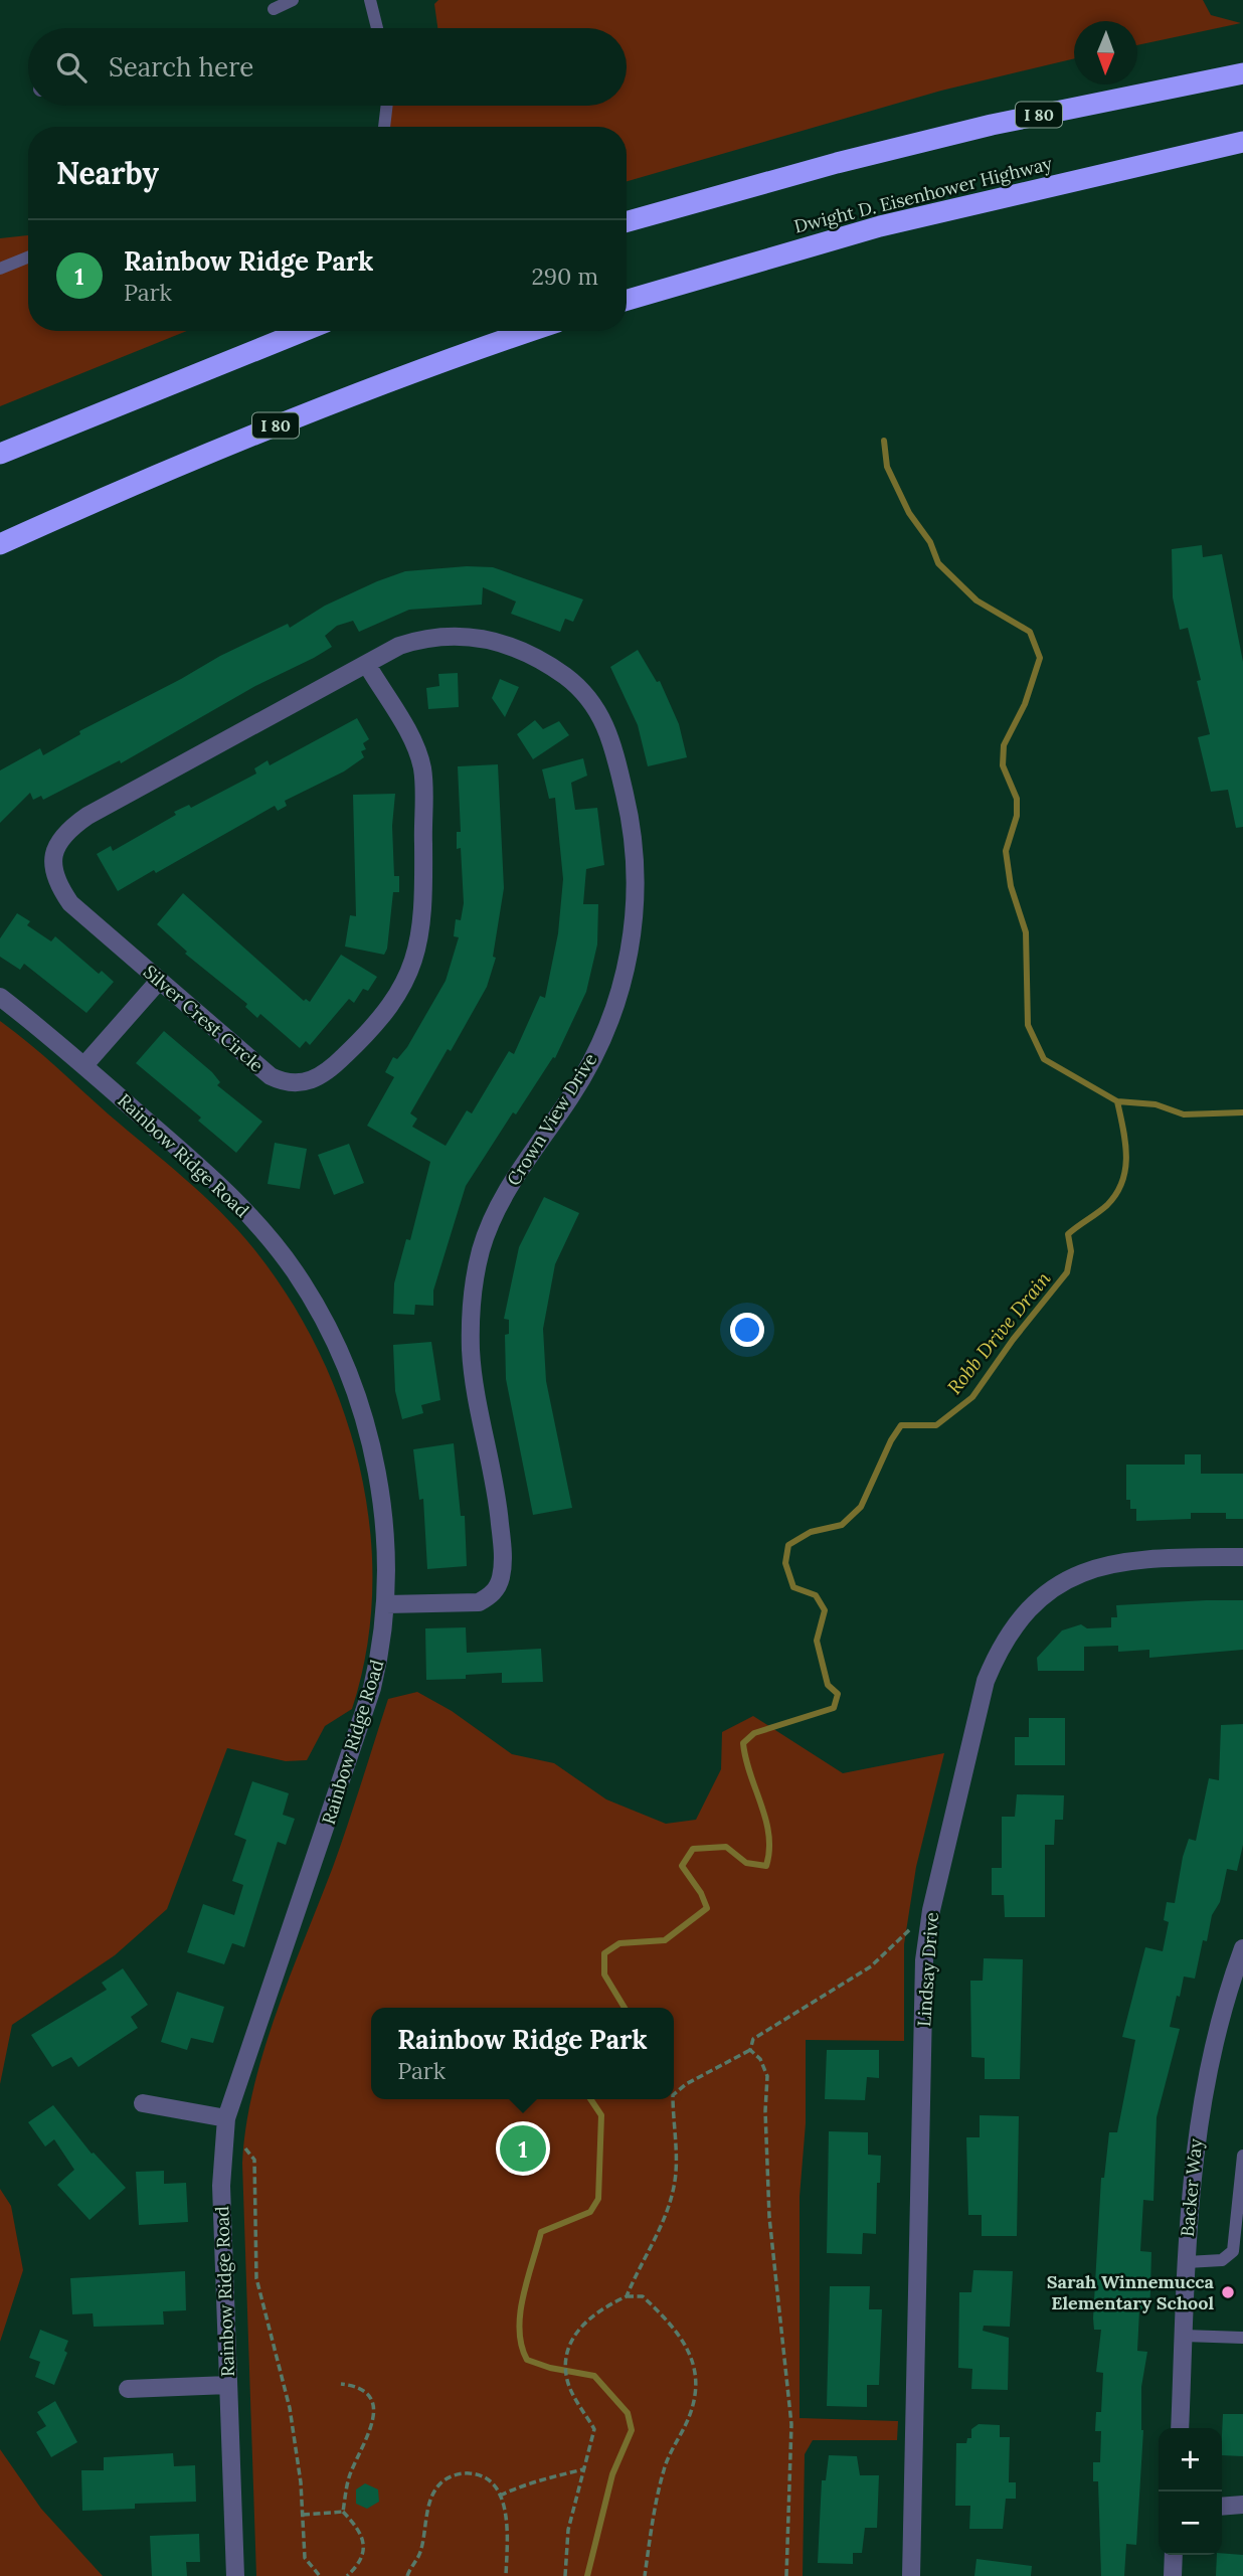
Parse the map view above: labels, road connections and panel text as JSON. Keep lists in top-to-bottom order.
{
  "streets": {
    "highway": ["I 80", "Dwight D. Eisenhower Highway"],
    "street": [
      "Silver Crest Circle",
      "Crown View Drive",
      "Rainbow Ridge Road",
      "Lindsay Drive",
      "Backer Way"
    ]
  },
  "crossings": [
    ["Silver Crest Circle", "Crown View Drive"],
    ["Crown View Drive", "Rainbow Ridge Road"]
  ],
  "water": ["Robb Drive Drain"],
  "places": ["Sarah Winnemucca Elementary School"],
  "north": "bottom",
  "page": {
    "search": "Search here",
    "heading": "Nearby",
    "list": [
      {
        "mark": "1",
        "name": "Rainbow Ridge Park",
        "note": "Park",
        "value": "290 m"
      }
    ],
    "popup": ["Rainbow Ridge Park", "Park"],
    "pins": "1",
    "map_buttons": ["+", "−"]
  }
}
